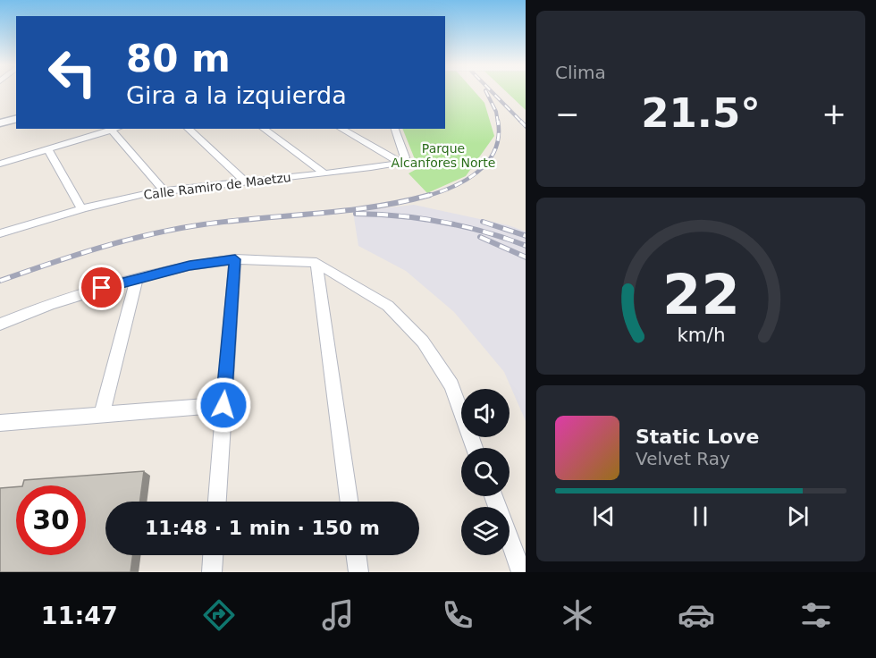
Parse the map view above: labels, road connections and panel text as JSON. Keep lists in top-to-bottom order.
{
  "streets": {
    "street": ["Calle Ramiro de Maetzu"]
  },
  "parks": ["Parque Alcanfores Norte"],
  "page": {
    "tile": "Clima",
    "turn": ["80 m", "Gira a la izquierda"],
    "heat": ["−", "21.5°", "+"],
    "song": ["Static Love", "Velvet Ray"],
    "limit": "30",
    "trip": "11:48 · 1 min · 150 m",
    "tabs": "11:47",
    "gauge": ["22", "km/h"]
  }
}
